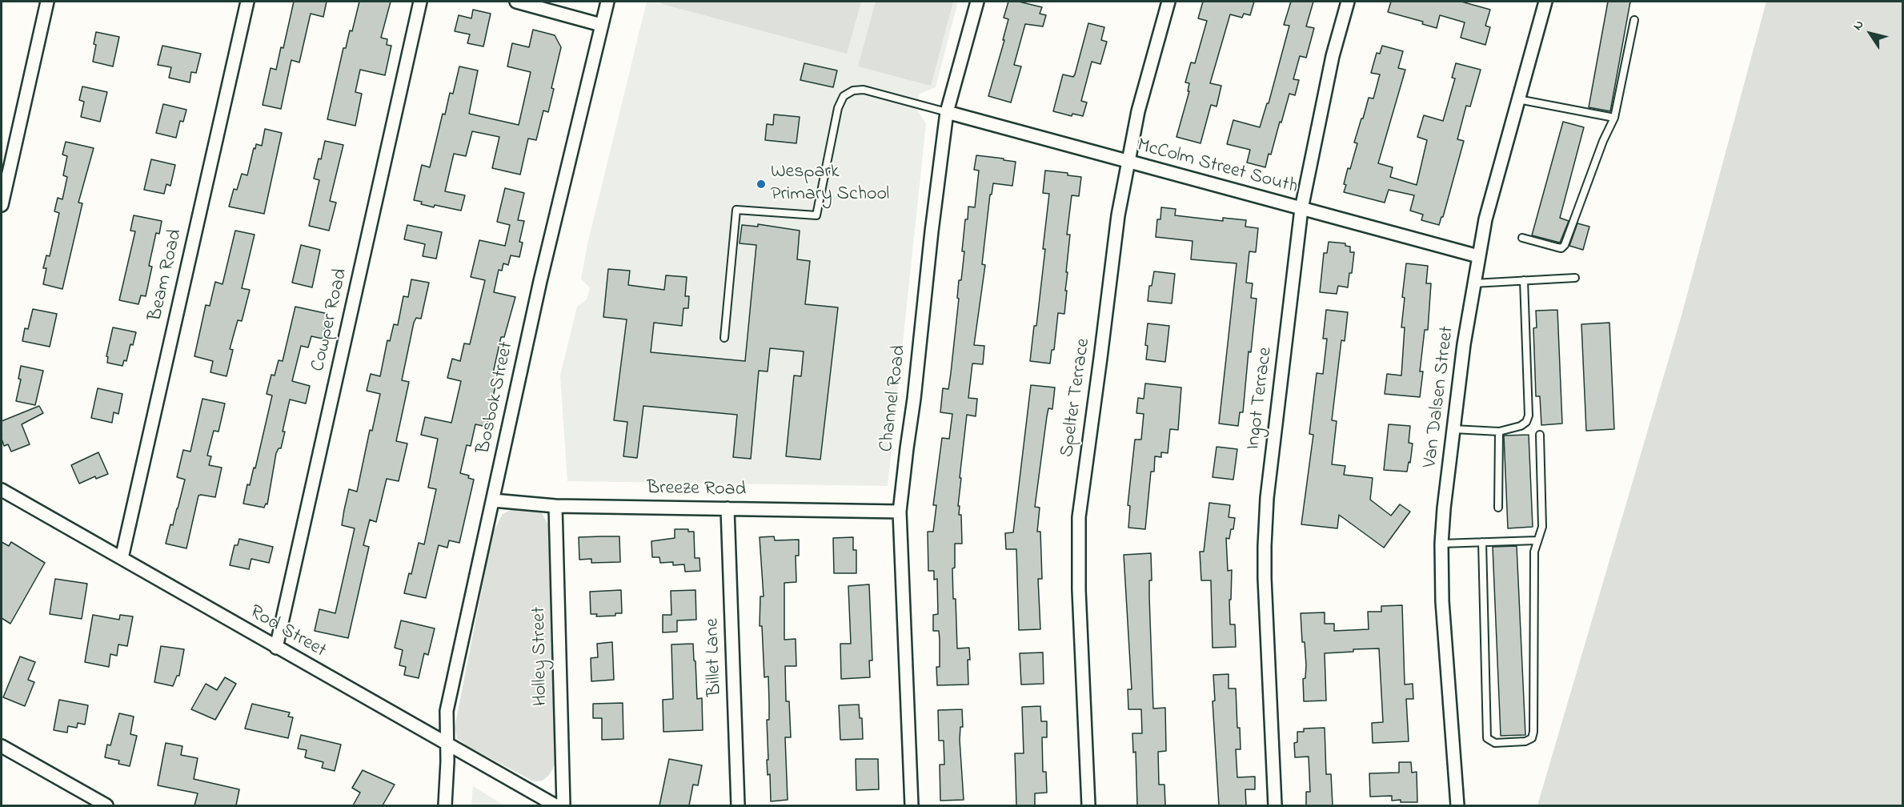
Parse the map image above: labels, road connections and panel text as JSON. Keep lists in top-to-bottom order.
{
  "streets": {
    "street": [
      "McColm Street South",
      "Beam Road",
      "Cowper Road",
      "Van Dalsen Street",
      "Bosbok Street",
      "Spelter Terrace",
      "Channel Road",
      "Ingot Terrace",
      "Breeze Road",
      "Rod Street",
      "Holley Street",
      "Billet Lane"
    ]
  },
  "crossings": [
    ["McColm Street South", "Van Dalsen Street"],
    ["McColm Street South", "Spelter Terrace"],
    ["McColm Street South", "Channel Road"],
    ["McColm Street South", "Ingot Terrace"],
    ["Beam Road", "Rod Street"],
    ["Cowper Road", "Rod Street"],
    ["Bosbok Street", "Breeze Road"],
    ["Bosbok Street", "Rod Street"],
    ["Channel Road", "Breeze Road"],
    ["Breeze Road", "Holley Street"],
    ["Breeze Road", "Billet Lane"]
  ],
  "places": ["Wespark Primary School"],
  "north": "top left"
}
